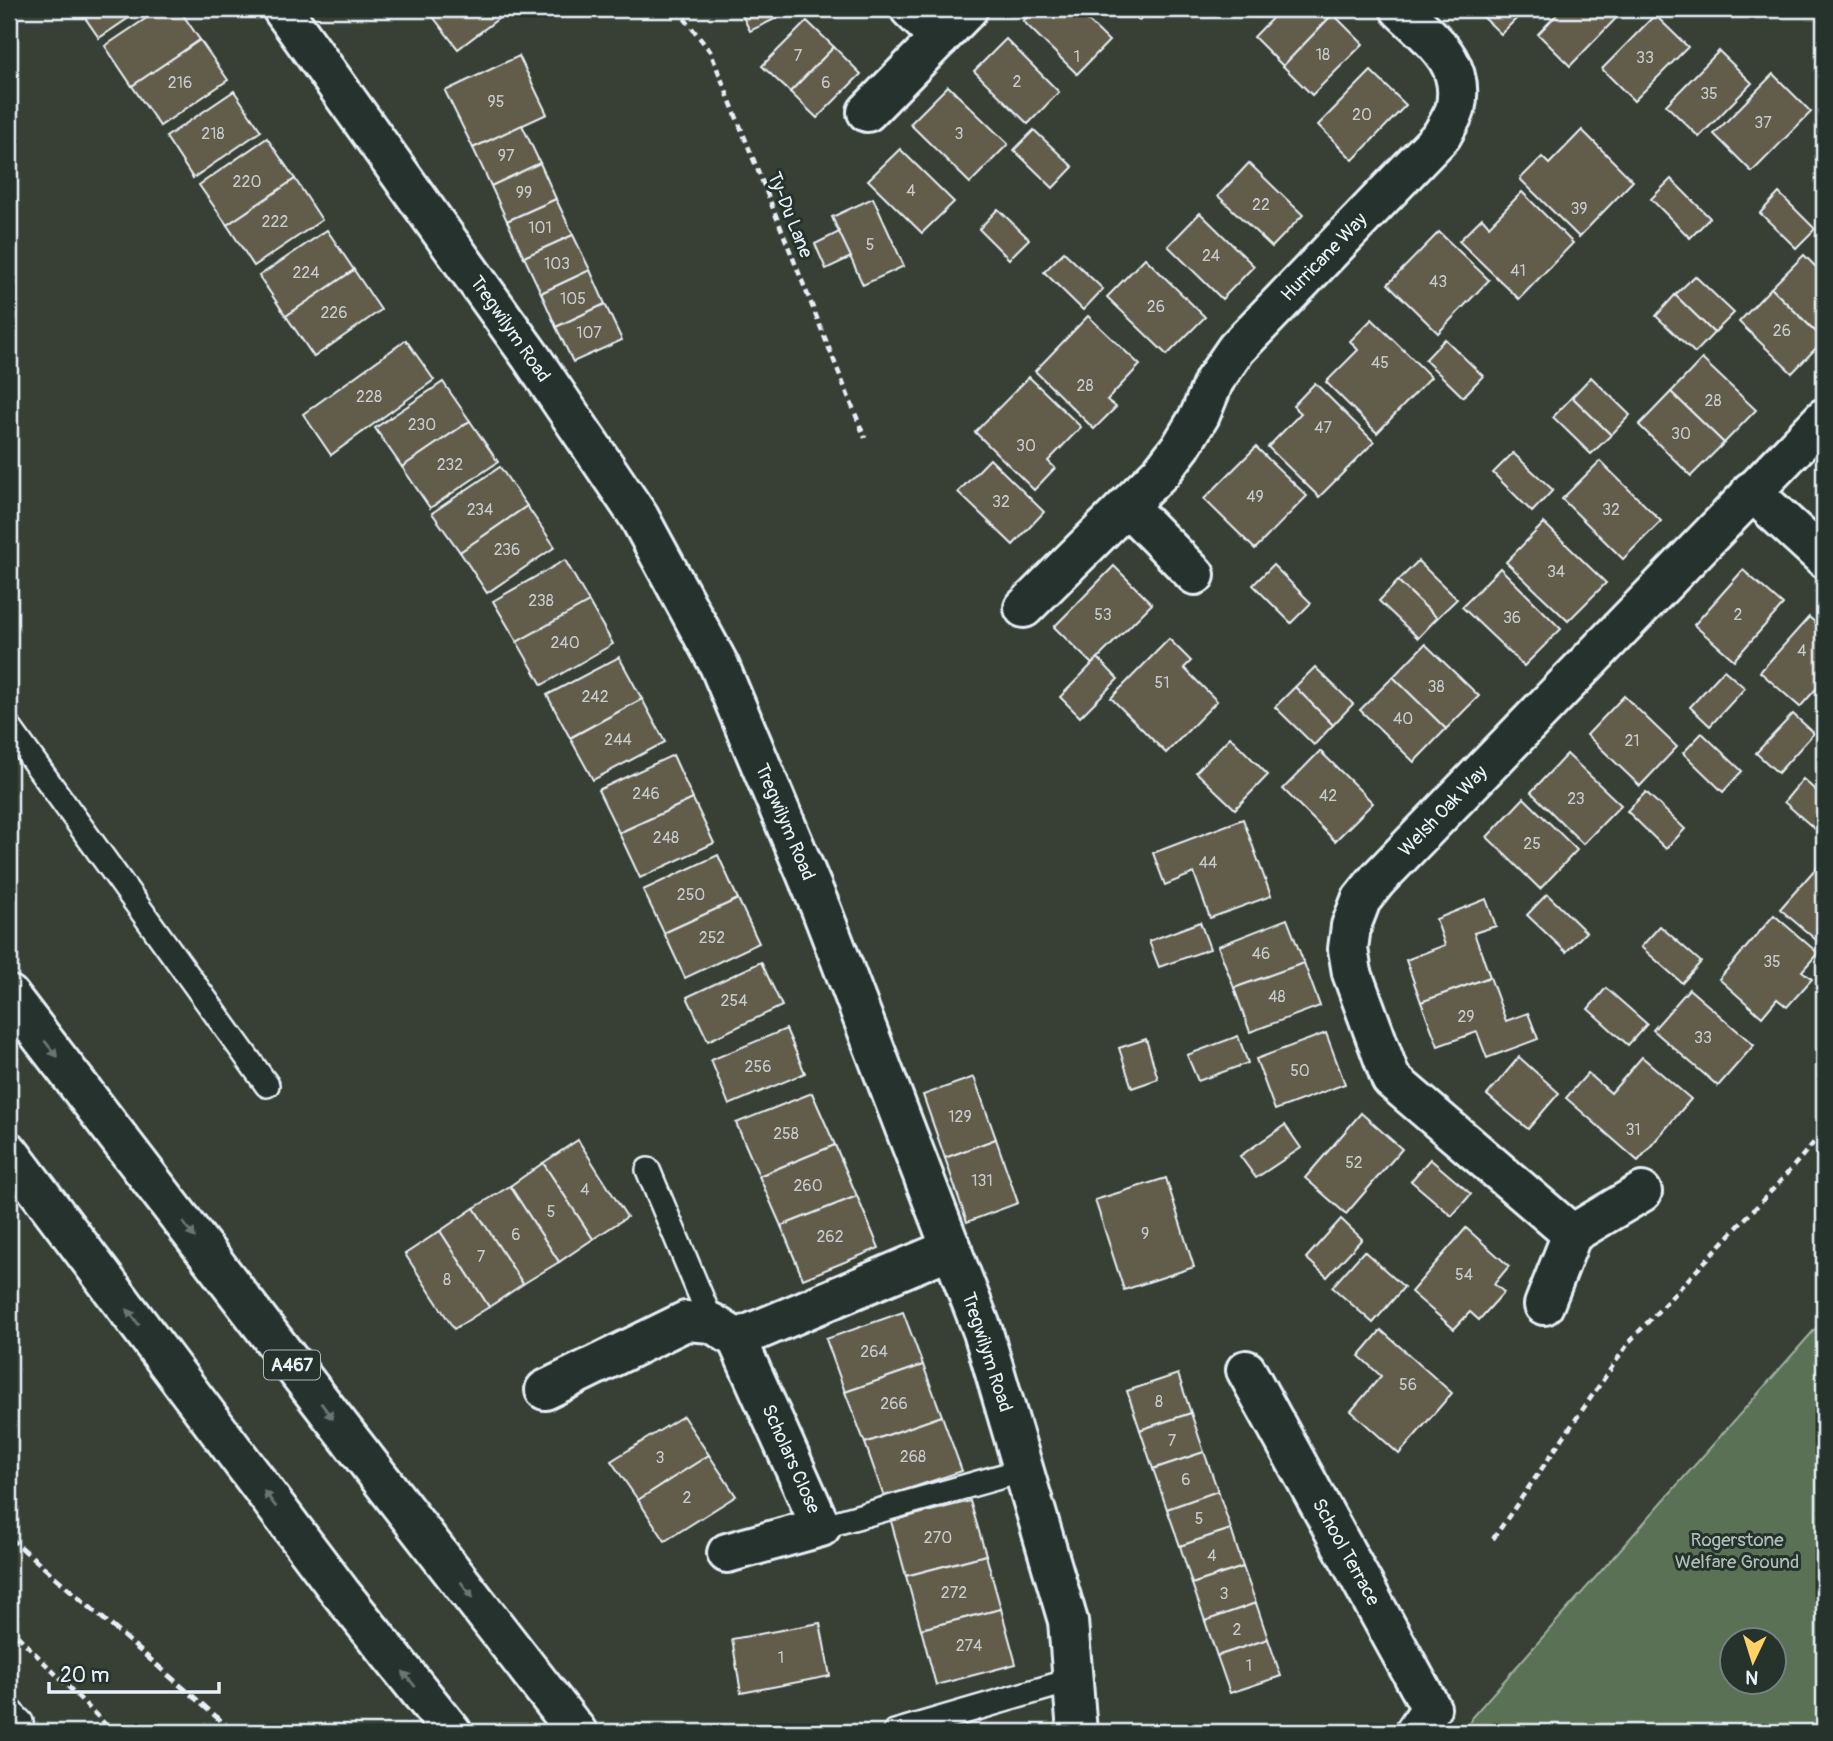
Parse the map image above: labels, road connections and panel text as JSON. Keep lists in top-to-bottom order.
{
  "streets": {
    "street": [
      "Hurricane Way",
      "Tregwilym Road",
      "Welsh Oak Way",
      "A467",
      "Scholars Close",
      "School Terrace"
    ],
    "path": ["Ty-Du Lane"]
  },
  "parks": ["Rogerstone Welfare Ground"],
  "house_numbers": [
    "18",
    "7",
    "1",
    "33",
    "2",
    "216",
    "6",
    "35",
    "95",
    "20",
    "37",
    "218",
    "3",
    "97",
    "220",
    "4",
    "99",
    "22",
    "39",
    "222",
    "101",
    "5",
    "24",
    "103",
    "41",
    "224",
    "43",
    "105",
    "26",
    "226",
    "26",
    "107",
    "45",
    "28",
    "228",
    "28",
    "230",
    "47",
    "30",
    "30",
    "232",
    "49",
    "32",
    "234",
    "32",
    "236",
    "34",
    "238",
    "53",
    "2",
    "36",
    "240",
    "4",
    "51",
    "38",
    "242",
    "40",
    "244",
    "21",
    "246",
    "42",
    "23",
    "248",
    "25",
    "44",
    "250",
    "252",
    "46",
    "35",
    "48",
    "254",
    "29",
    "33",
    "256",
    "50",
    "129",
    "31",
    "258",
    "52",
    "131",
    "260",
    "4",
    "5",
    "9",
    "6",
    "262",
    "7",
    "54",
    "8",
    "264",
    "56",
    "8",
    "266",
    "7",
    "268",
    "3",
    "6",
    "2",
    "5",
    "270",
    "4",
    "272",
    "3",
    "2",
    "274",
    "1",
    "1"
  ],
  "scale_bar": "20 m",
  "north": "bottom"
}
